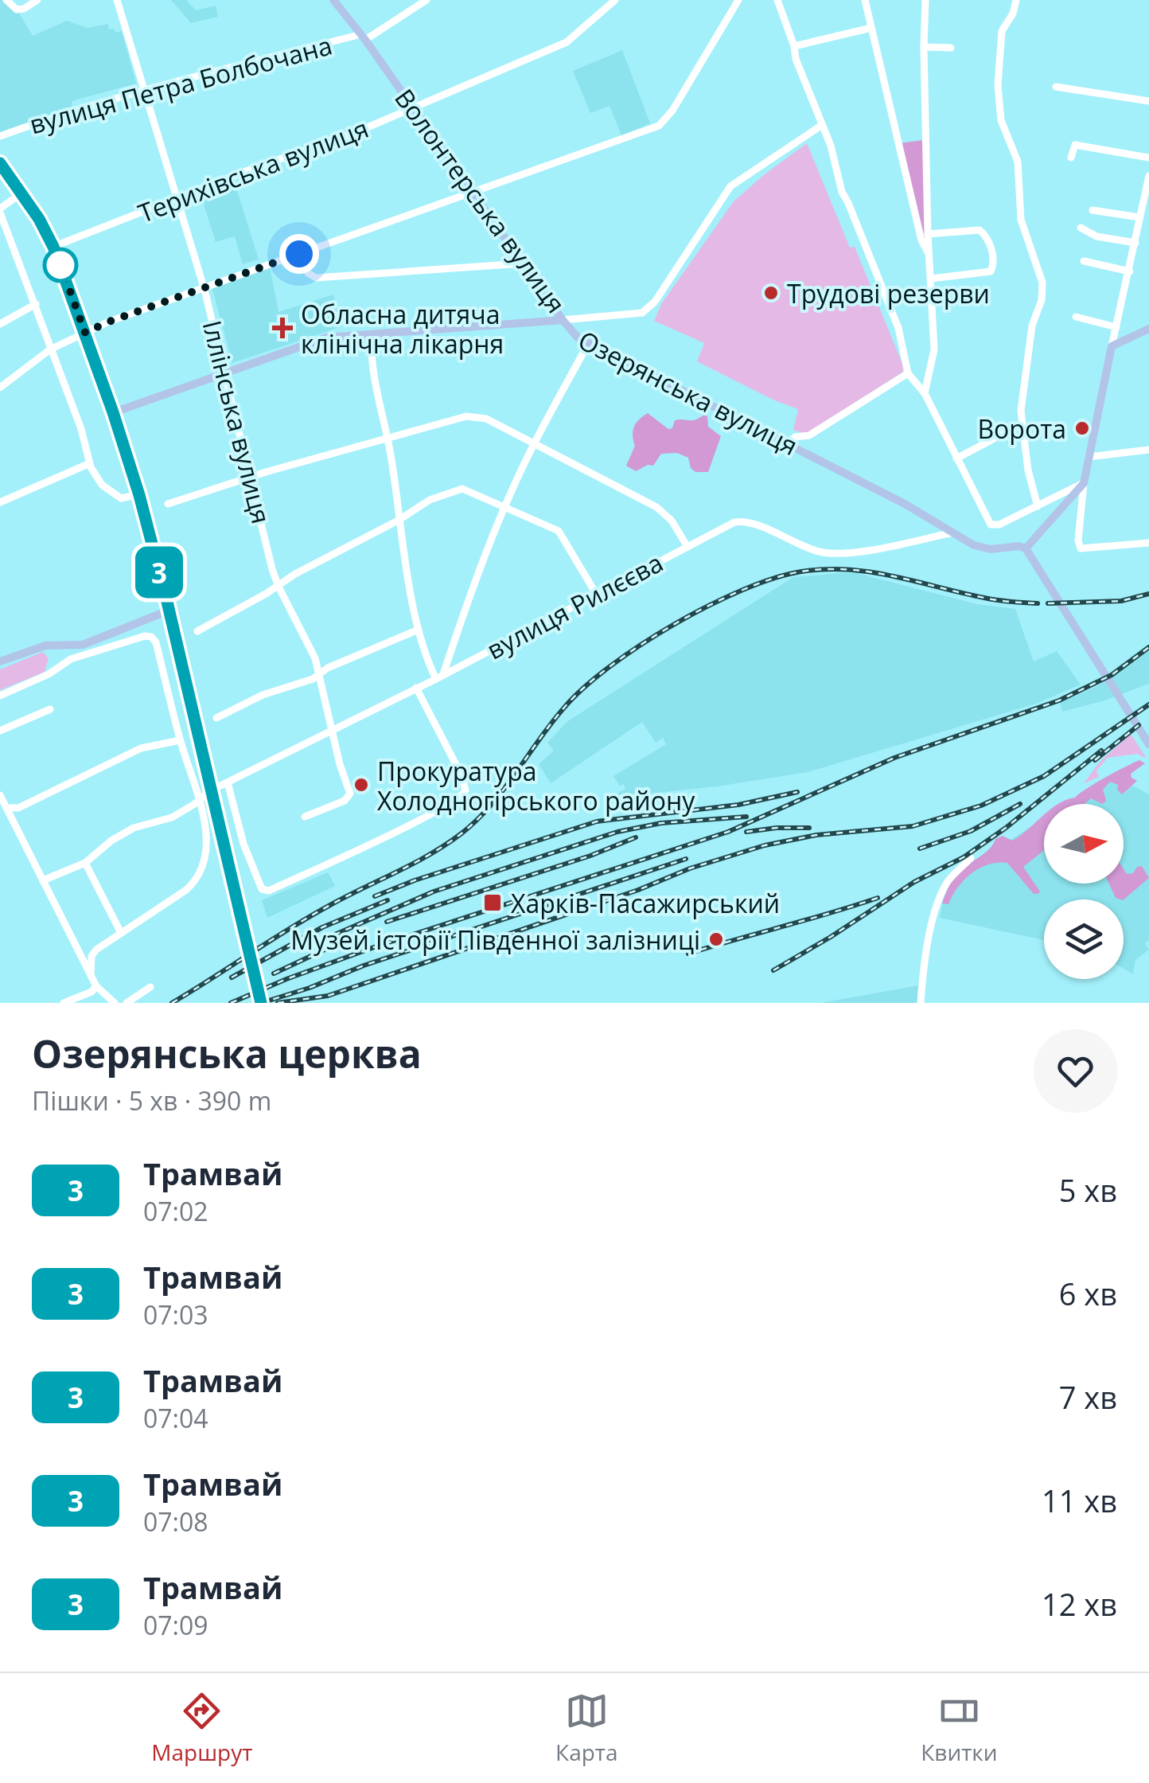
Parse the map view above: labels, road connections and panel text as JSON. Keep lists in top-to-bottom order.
{
  "streets": {
    "main road": ["Волонтерська вулиця", "Озерянська вулиця"],
    "street": [
      "вулиця Петра Болбочана",
      "Терихівська вулиця",
      "Іллінська вулиця",
      "вулиця Рилєєва"
    ]
  },
  "crossings": [
    ["вулиця Петра Болбочана", "Волонтерська вулиця"],
    ["вулиця Петра Болбочана", "Іллінська вулиця"],
    ["Терихівська вулиця", "Волонтерська вулиця"],
    ["Терихівська вулиця", "Іллінська вулиця"],
    ["Волонтерська вулиця", "Озерянська вулиця"],
    ["Озерянська вулиця", "Іллінська вулиця"],
    ["Озерянська вулиця", "вулиця Рилєєва"],
    ["Іллінська вулиця", "вулиця Рилєєва"]
  ],
  "places": {
    "other": [
      "Трудові резерви",
      "Ворота",
      "Прокуратура Холодногірського району",
      "Музей історії Південної залізниці"
    ],
    "health": ["Обласна дитяча клінічна лікарня"],
    "transit": ["Харків-Пасажирський"]
  },
  "lines": ["tram line 3"],
  "north": "right",
  "page": {
    "on_map": "3",
    "heading": ["Озерянська церква", "Пішки · 5 хв · 390 m"],
    "list": [
      {
        "mark": "3",
        "name": "Трамвай",
        "note": "07:02",
        "value": "5 хв"
      },
      {
        "mark": "3",
        "name": "Трамвай",
        "note": "07:03",
        "value": "6 хв"
      },
      {
        "mark": "3",
        "name": "Трамвай",
        "note": "07:04",
        "value": "7 хв"
      },
      {
        "mark": "3",
        "name": "Трамвай",
        "note": "07:08",
        "value": "11 хв"
      },
      {
        "mark": "3",
        "name": "Трамвай",
        "note": "07:09",
        "value": "12 хв"
      }
    ],
    "tabs": ["Маршрут", "Карта", "Квитки"]
  }
}
